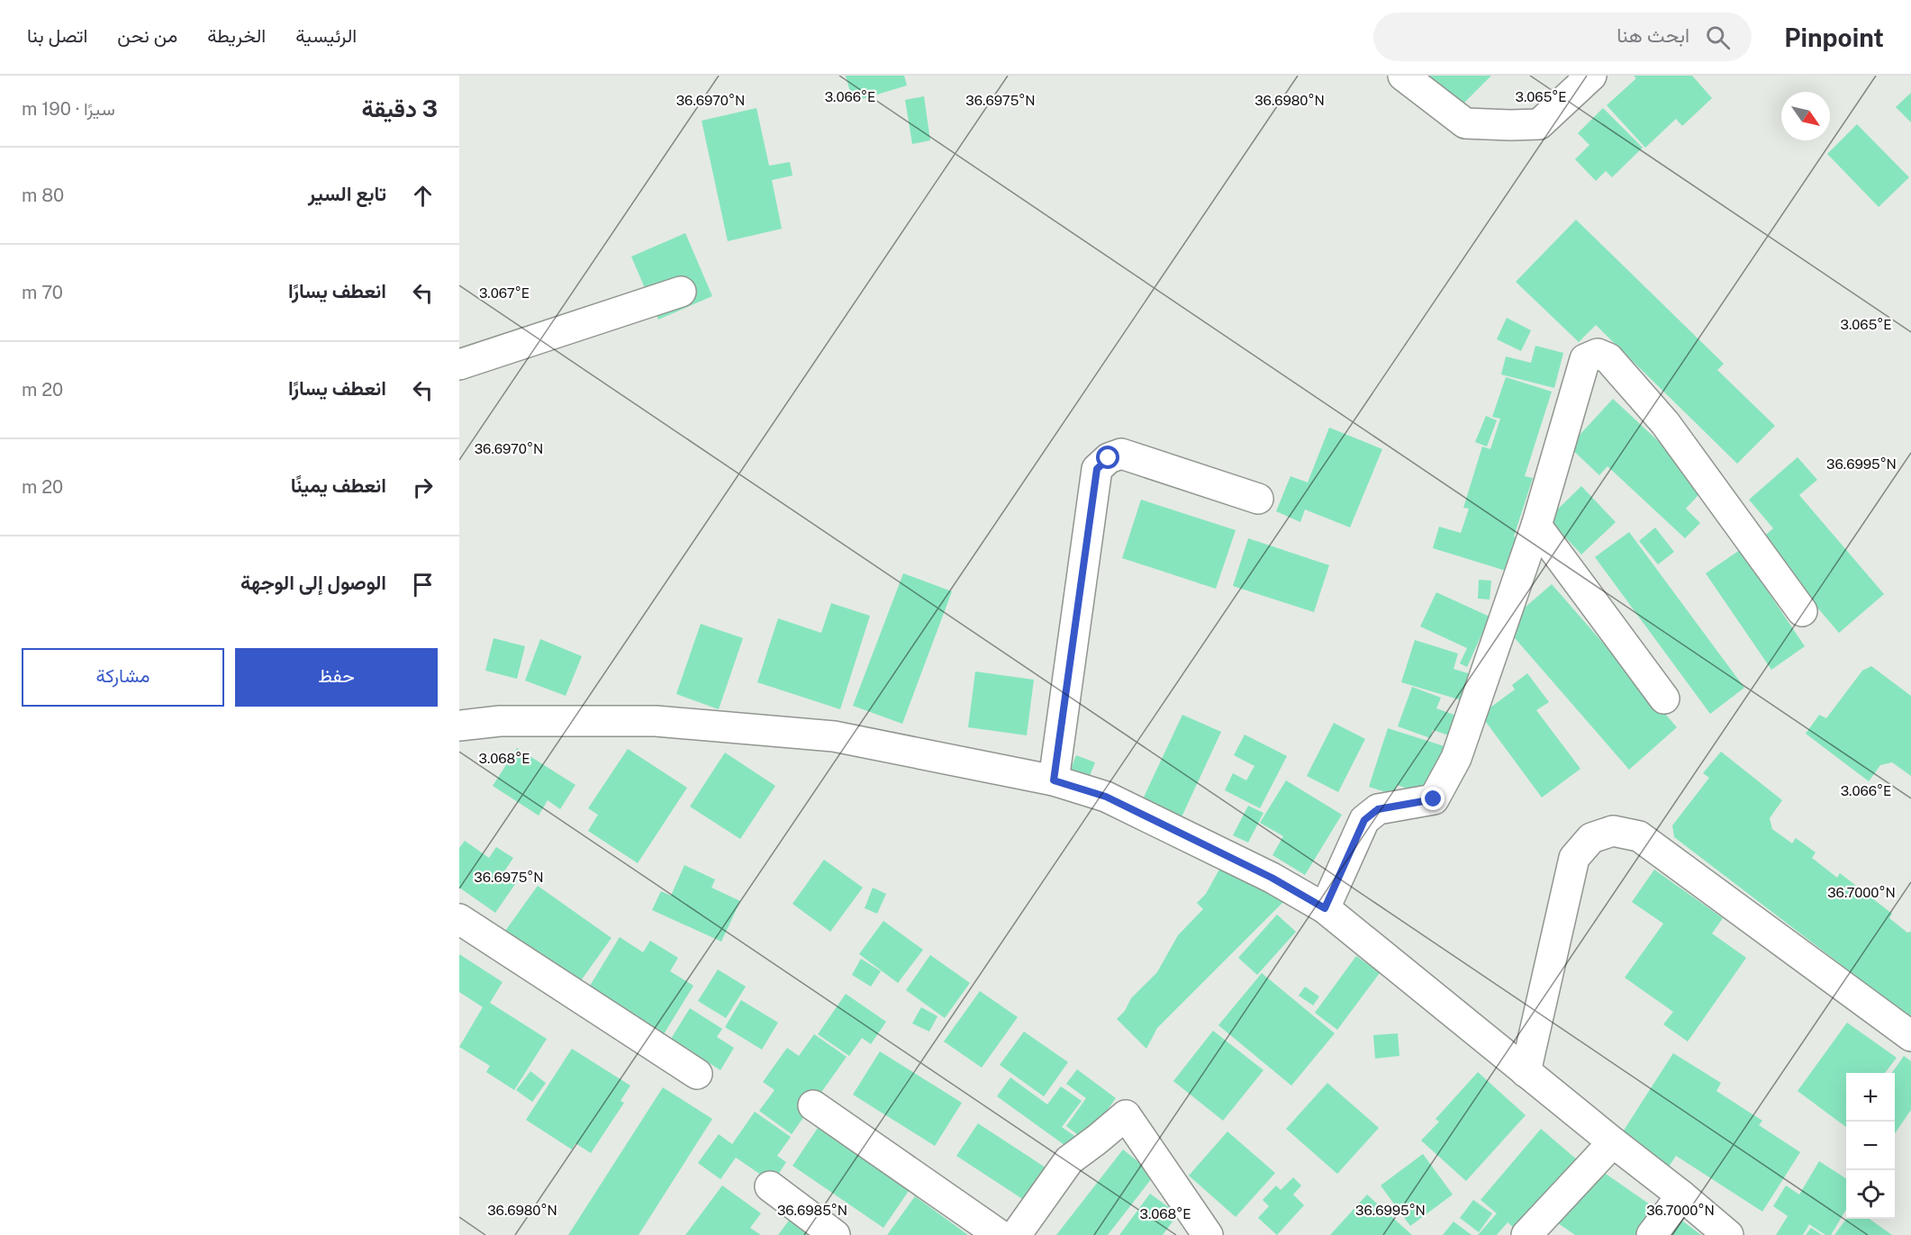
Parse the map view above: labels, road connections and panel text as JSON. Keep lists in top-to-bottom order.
{
  "north": "bottom right",
  "page": {
    "header": "Pinpoint",
    "search": "ابحث هنا",
    "nav": [
      "الرئيسية",
      "الخريطة",
      "من نحن",
      "اتصل بنا"
    ],
    "heading": ["3 دقيقة", "سيرًا · 190 m"],
    "list": [
      ["تابع السير", "80 m"],
      ["انعطف يسارًا", "70 m"],
      ["انعطف يسارًا", "20 m"],
      ["انعطف يمينًا", "20 m"],
      "الوصول إلى الوجهة"
    ],
    "buttons": ["حفظ", "مشاركة"],
    "map_buttons": ["+", "−"]
  },
  "coordinates": [
    "3.066°E",
    "3.065°E",
    "36.6970°N",
    "36.6975°N",
    "36.6980°N",
    "3.067°E",
    "36.6995°N",
    "3.068°E",
    "36.7000°N",
    "36.6985°N"
  ]
}
